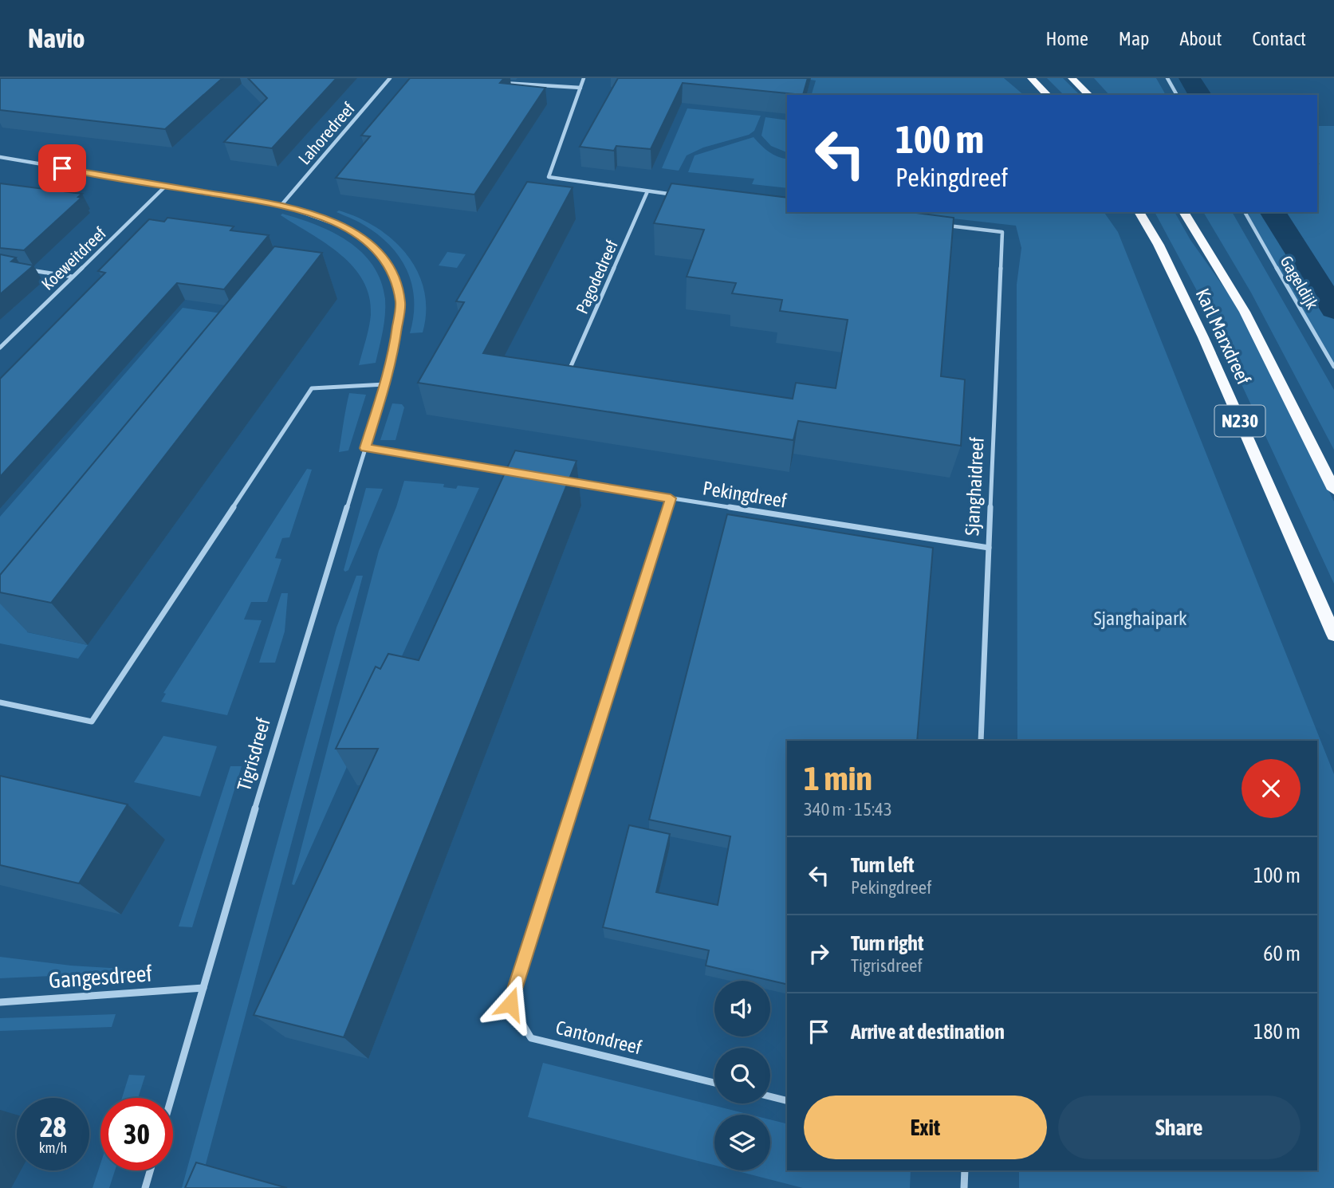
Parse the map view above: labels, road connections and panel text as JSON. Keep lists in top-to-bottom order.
{
  "streets": {
    "highway": ["Karl Marxdreef", "N230"],
    "street": [
      "Lahoredreef",
      "Koeweitdreef",
      "Pagodedreef",
      "Gageldijk",
      "Sjanghaidreef",
      "Pekingdreef",
      "Tigrisdreef",
      "Gangesdreef",
      "Cantondreef"
    ]
  },
  "crossings": [
    ["Lahoredreef", "Tigrisdreef"],
    ["Koeweitdreef", "Tigrisdreef"],
    ["Sjanghaidreef", "Pekingdreef"],
    ["Pekingdreef", "Cantondreef"],
    ["Tigrisdreef", "Gangesdreef"]
  ],
  "parks": ["Sjanghaipark"],
  "page": {
    "header": "Navio",
    "nav": [
      "Home",
      "Map",
      "About",
      "Contact"
    ],
    "turn": ["100 m", "Pekingdreef"],
    "heading": ["1 min", "340 m · 15:43"],
    "list": [
      {
        "name": "Turn left",
        "note": "Pekingdreef",
        "value": "100 m"
      },
      {
        "name": "Turn right",
        "note": "Tigrisdreef",
        "value": "60 m"
      },
      {
        "name": "Arrive at destination",
        "value": "180 m"
      }
    ],
    "buttons": ["Exit", "Share"],
    "speed": "28 km/h",
    "limit": "30"
  }
}
